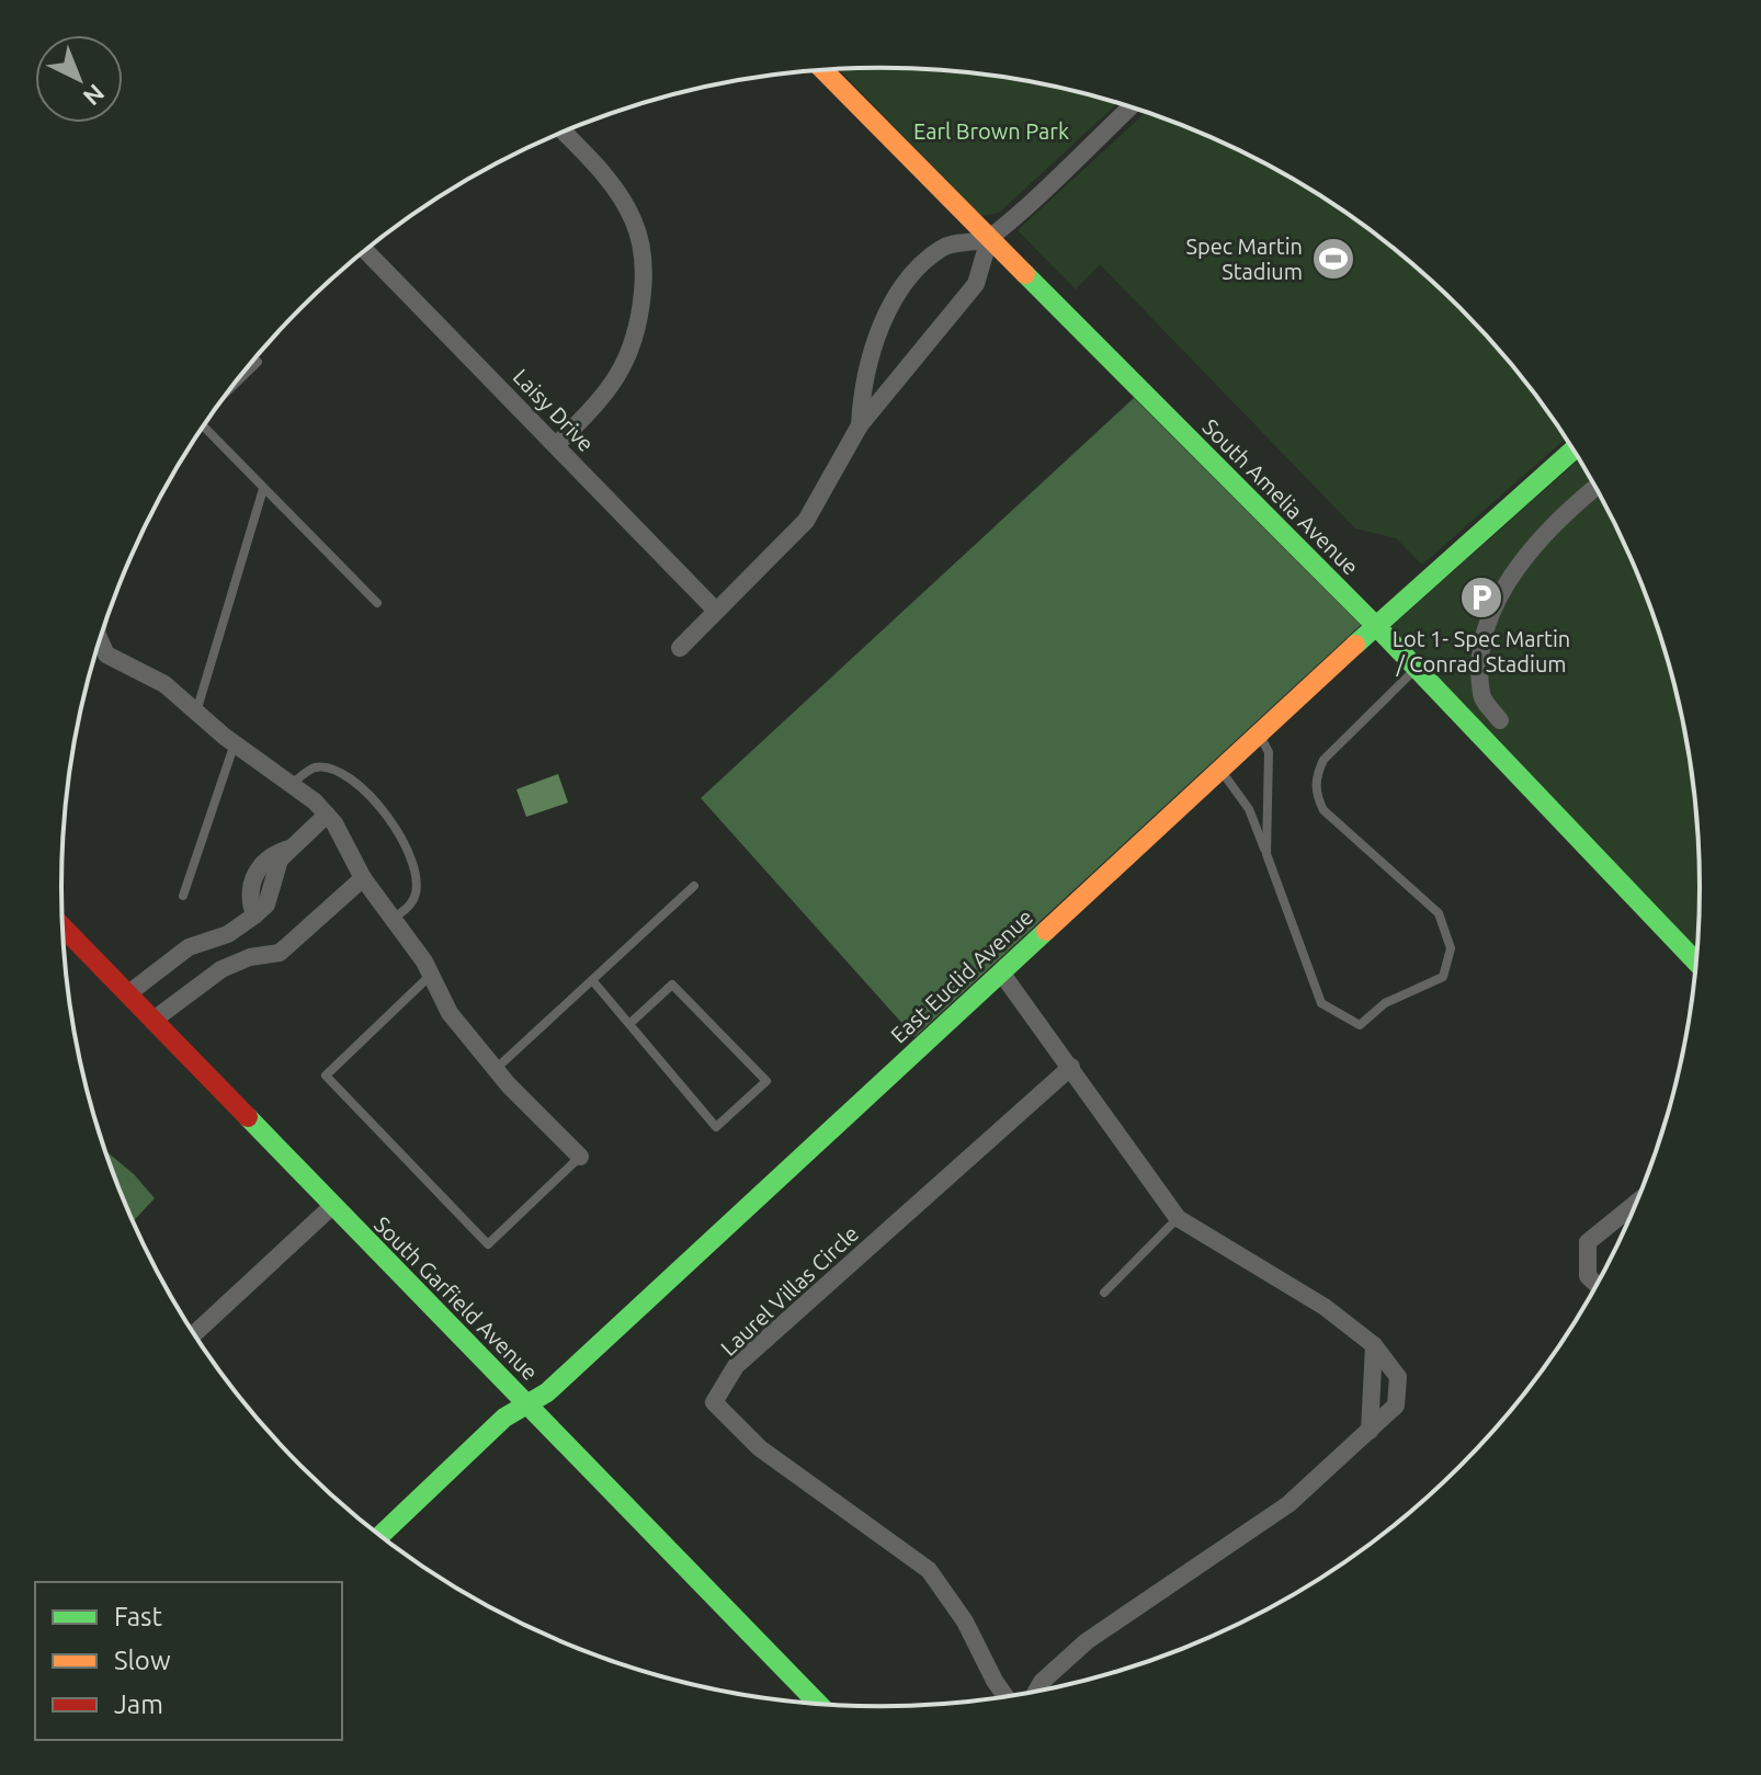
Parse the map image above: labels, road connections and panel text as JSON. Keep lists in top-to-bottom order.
{
  "streets": {
    "street": [
      "Laisy Drive",
      "South Amelia Avenue",
      "East Euclid Avenue",
      "Laurel Villas Circle",
      "South Garfield Avenue"
    ]
  },
  "crossings": [
    ["South Amelia Avenue", "East Euclid Avenue"],
    ["East Euclid Avenue", "South Garfield Avenue"]
  ],
  "parks": ["Earl Brown Park"],
  "places": {
    "sports": ["Spec Martin Stadium"],
    "parking": ["Lot 1- Spec Martin / Conrad Stadium"]
  },
  "legend": ["Fast", "Slow", "Jam"],
  "north": "bottom right"
}
